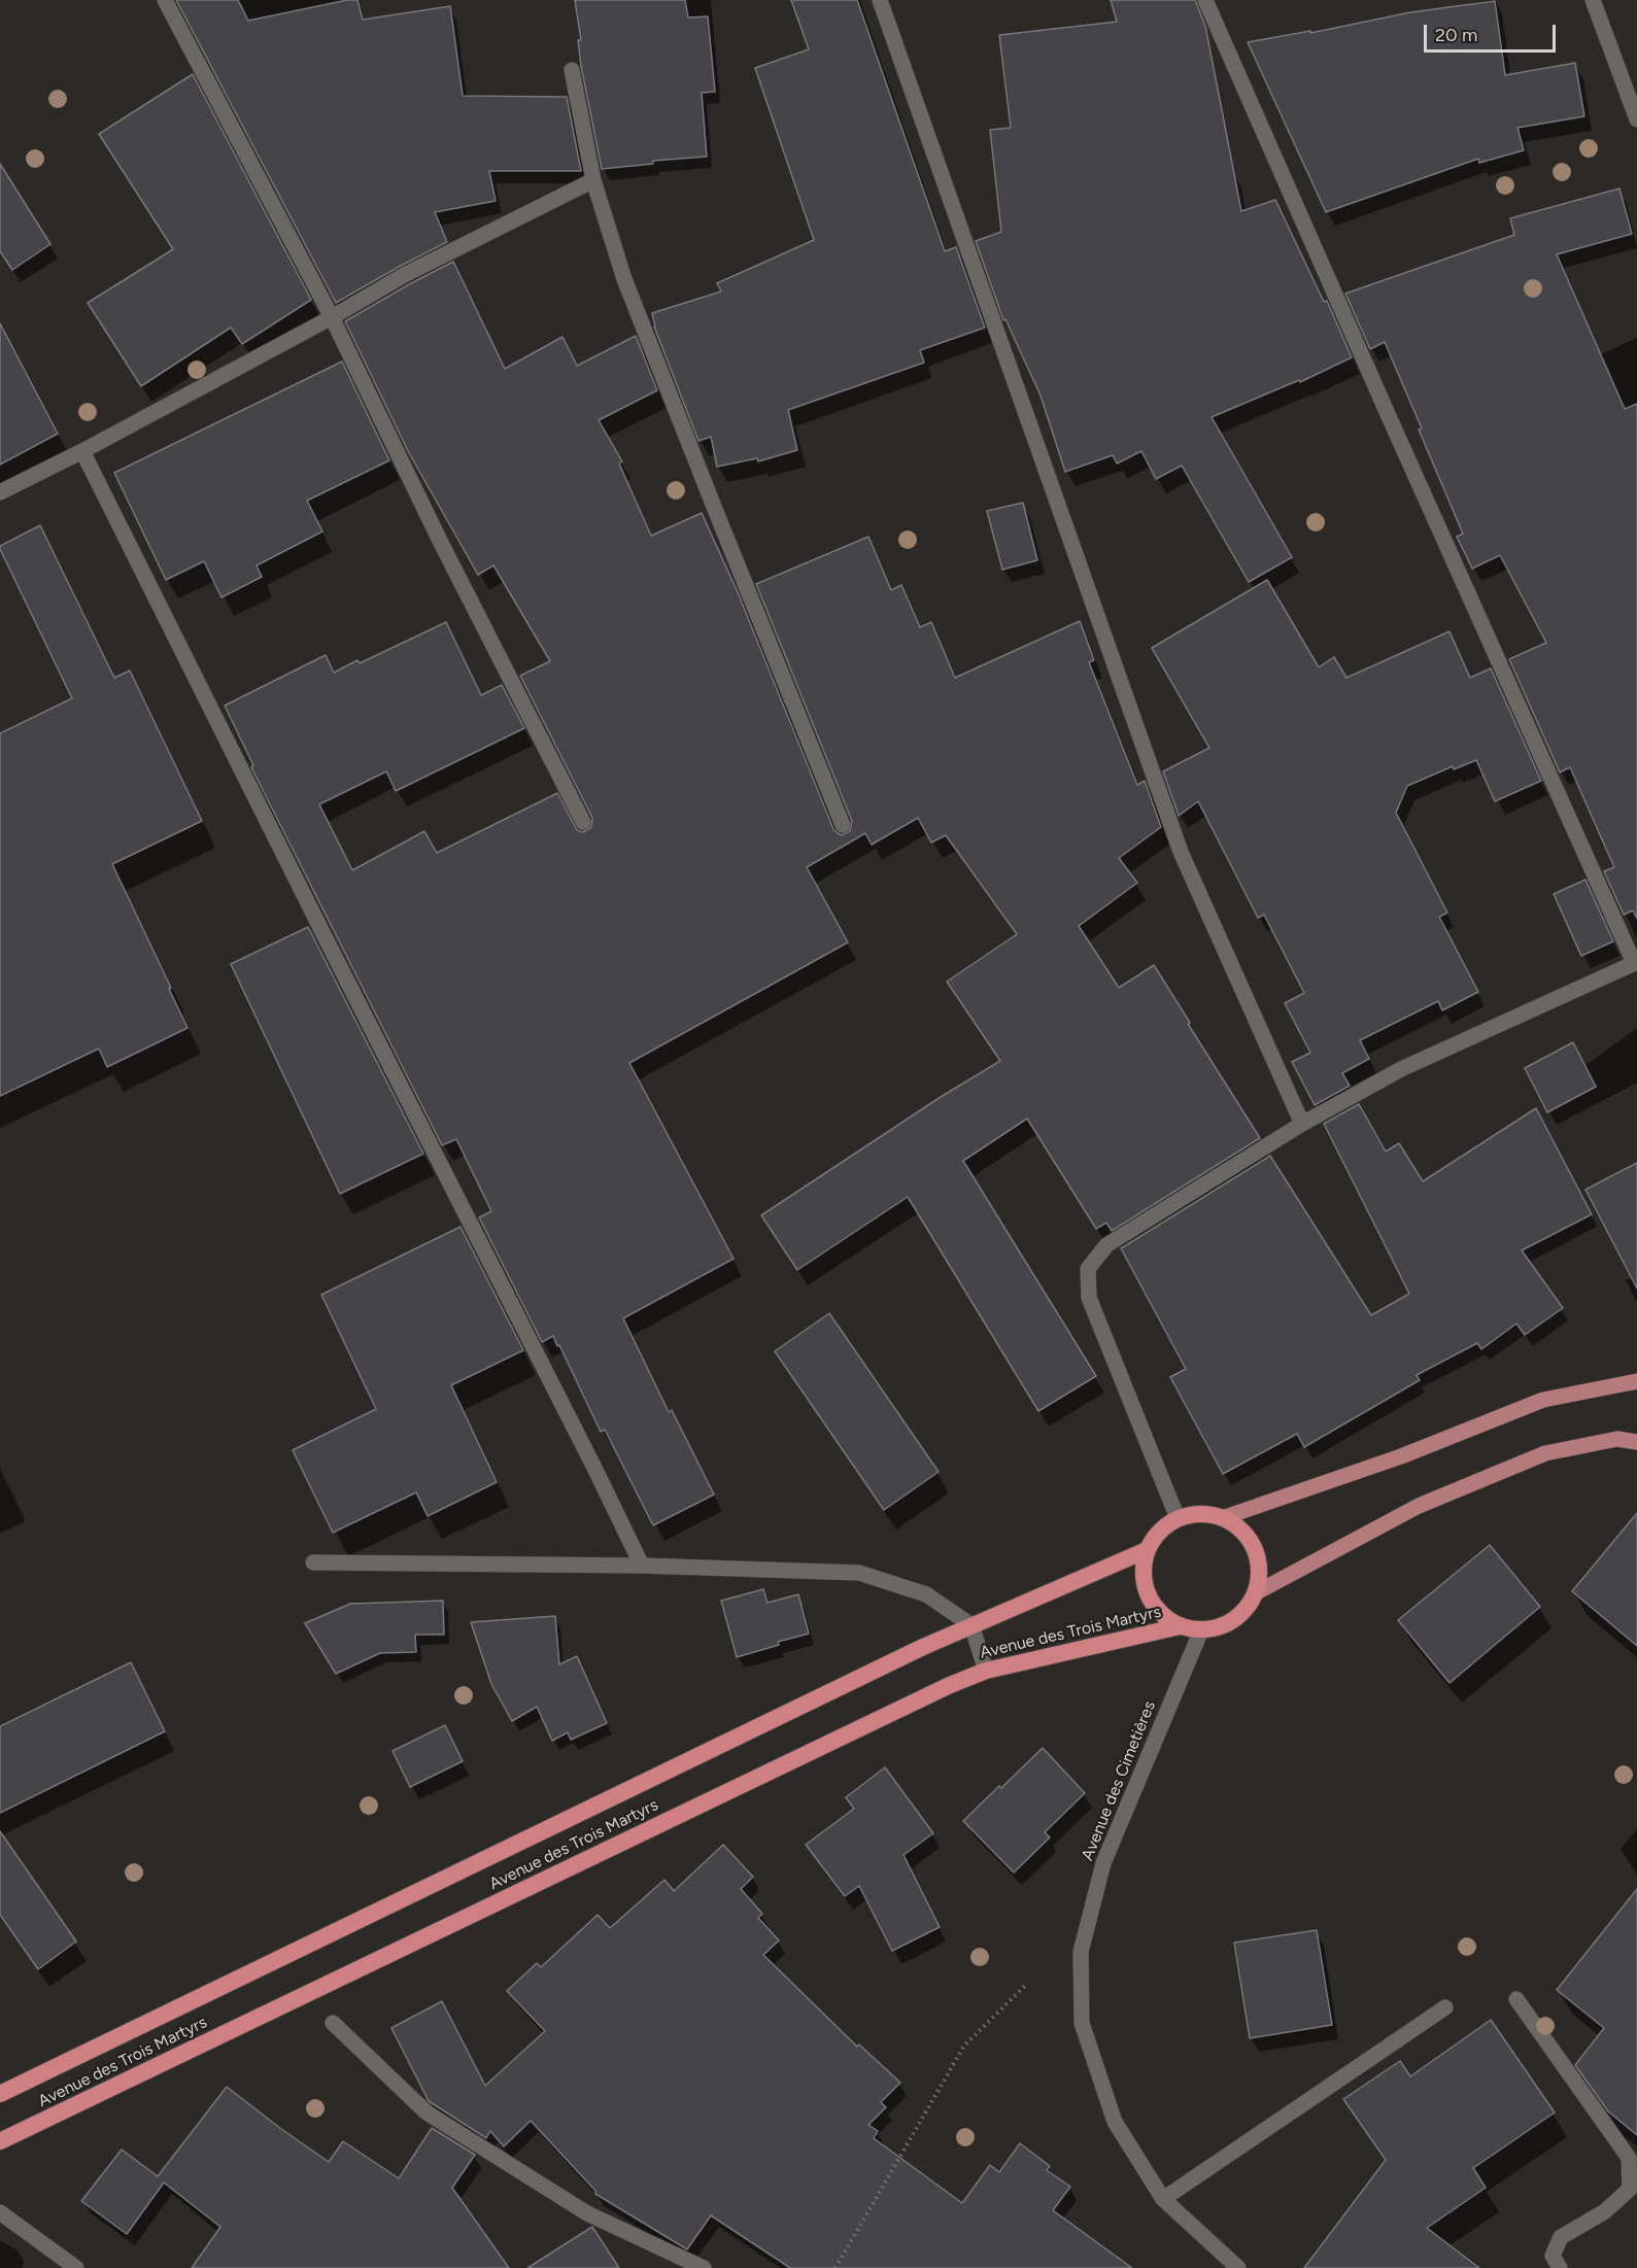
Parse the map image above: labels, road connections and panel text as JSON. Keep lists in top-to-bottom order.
{
  "streets": {
    "highway": ["Avenue des Trois Martyrs"],
    "street": ["Avenue des Cimetières"]
  },
  "crossings": [
    ["Avenue des Trois Martyrs", "Avenue des Cimetières"]
  ],
  "scale_bar": "20 m"
}
